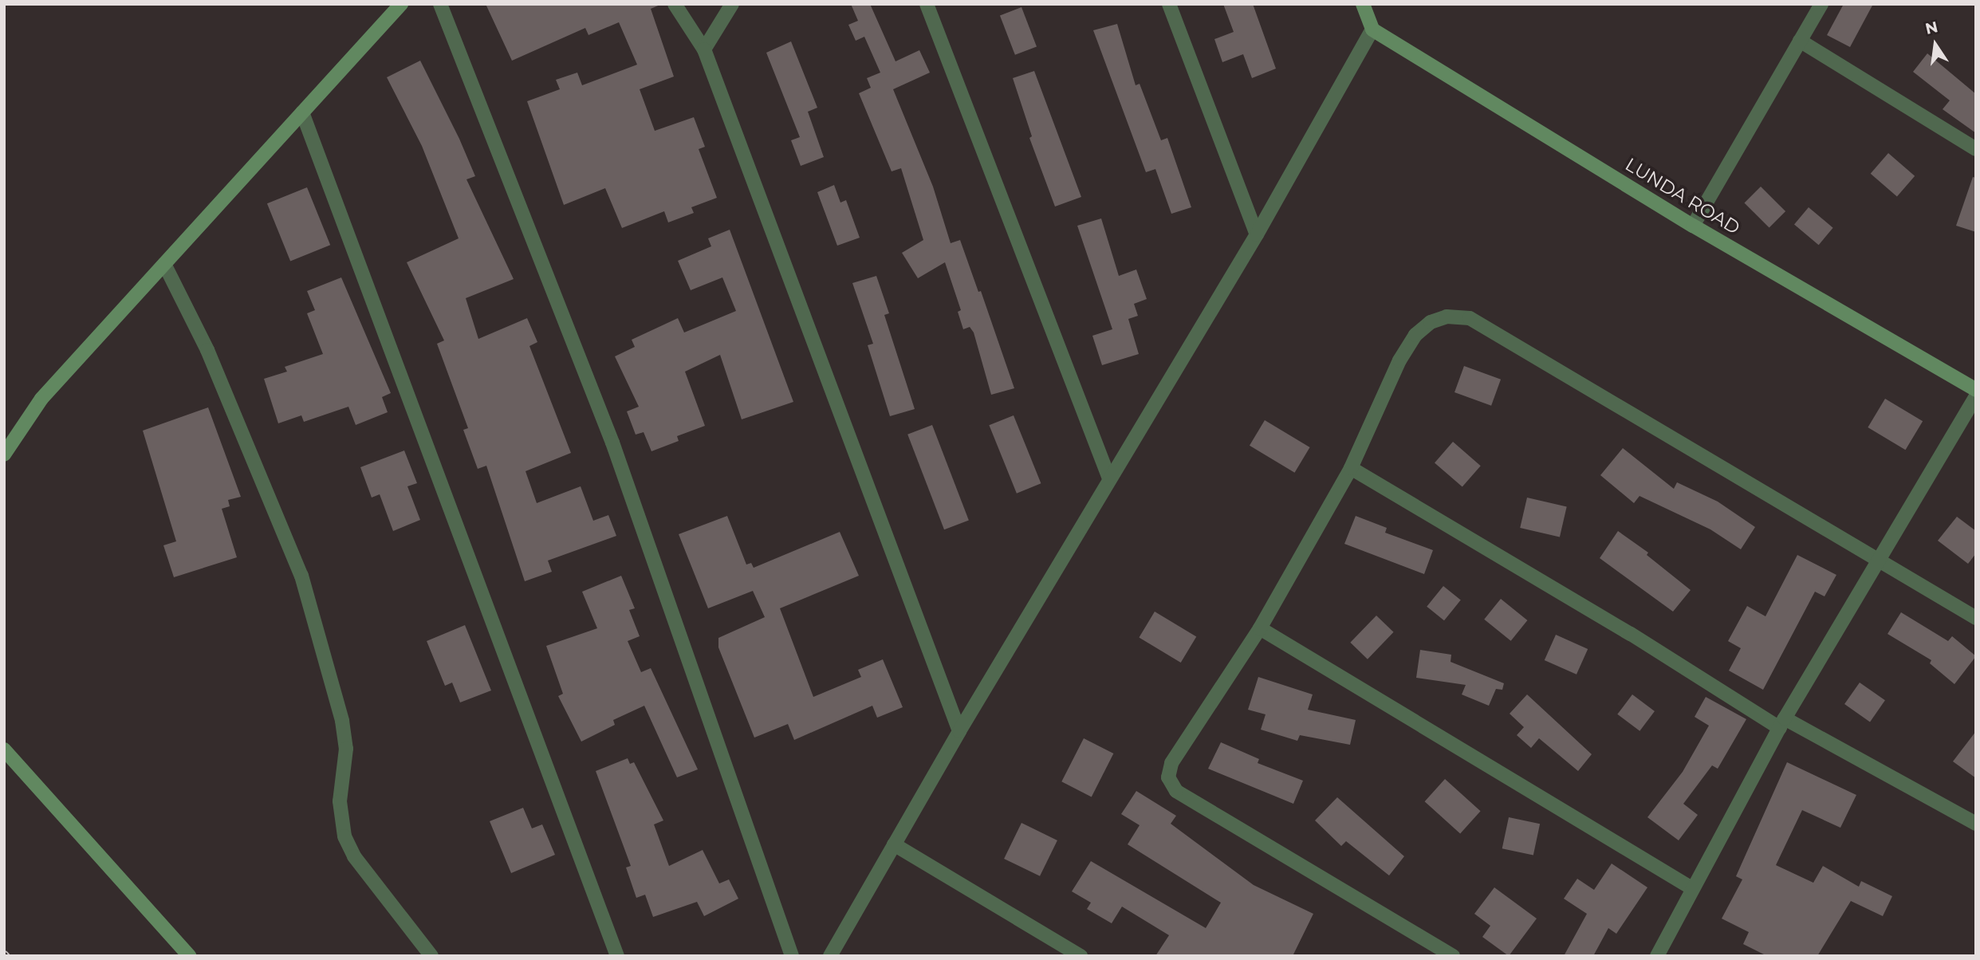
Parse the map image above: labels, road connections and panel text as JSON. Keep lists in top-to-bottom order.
{
  "streets": {
    "street": ["LUNDA ROAD"]
  },
  "north": "top"
}
